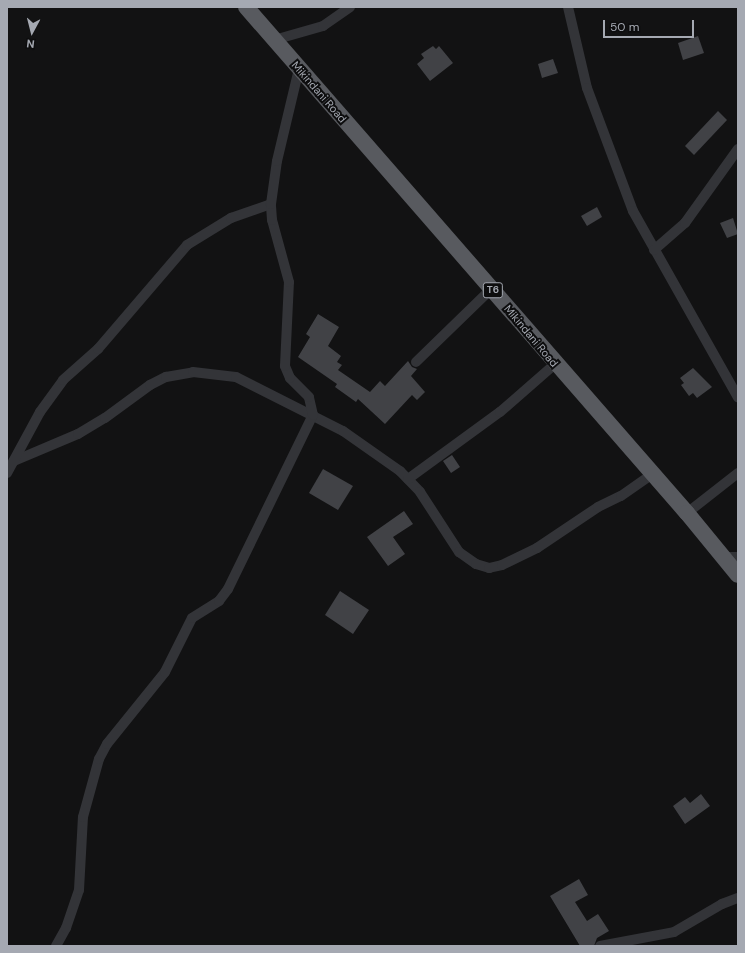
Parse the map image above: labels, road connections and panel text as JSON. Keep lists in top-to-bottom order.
{
  "streets": {
    "highway": ["Mikindani Road", "T6"]
  },
  "scale_bar": "50 m",
  "north": "bottom"
}
